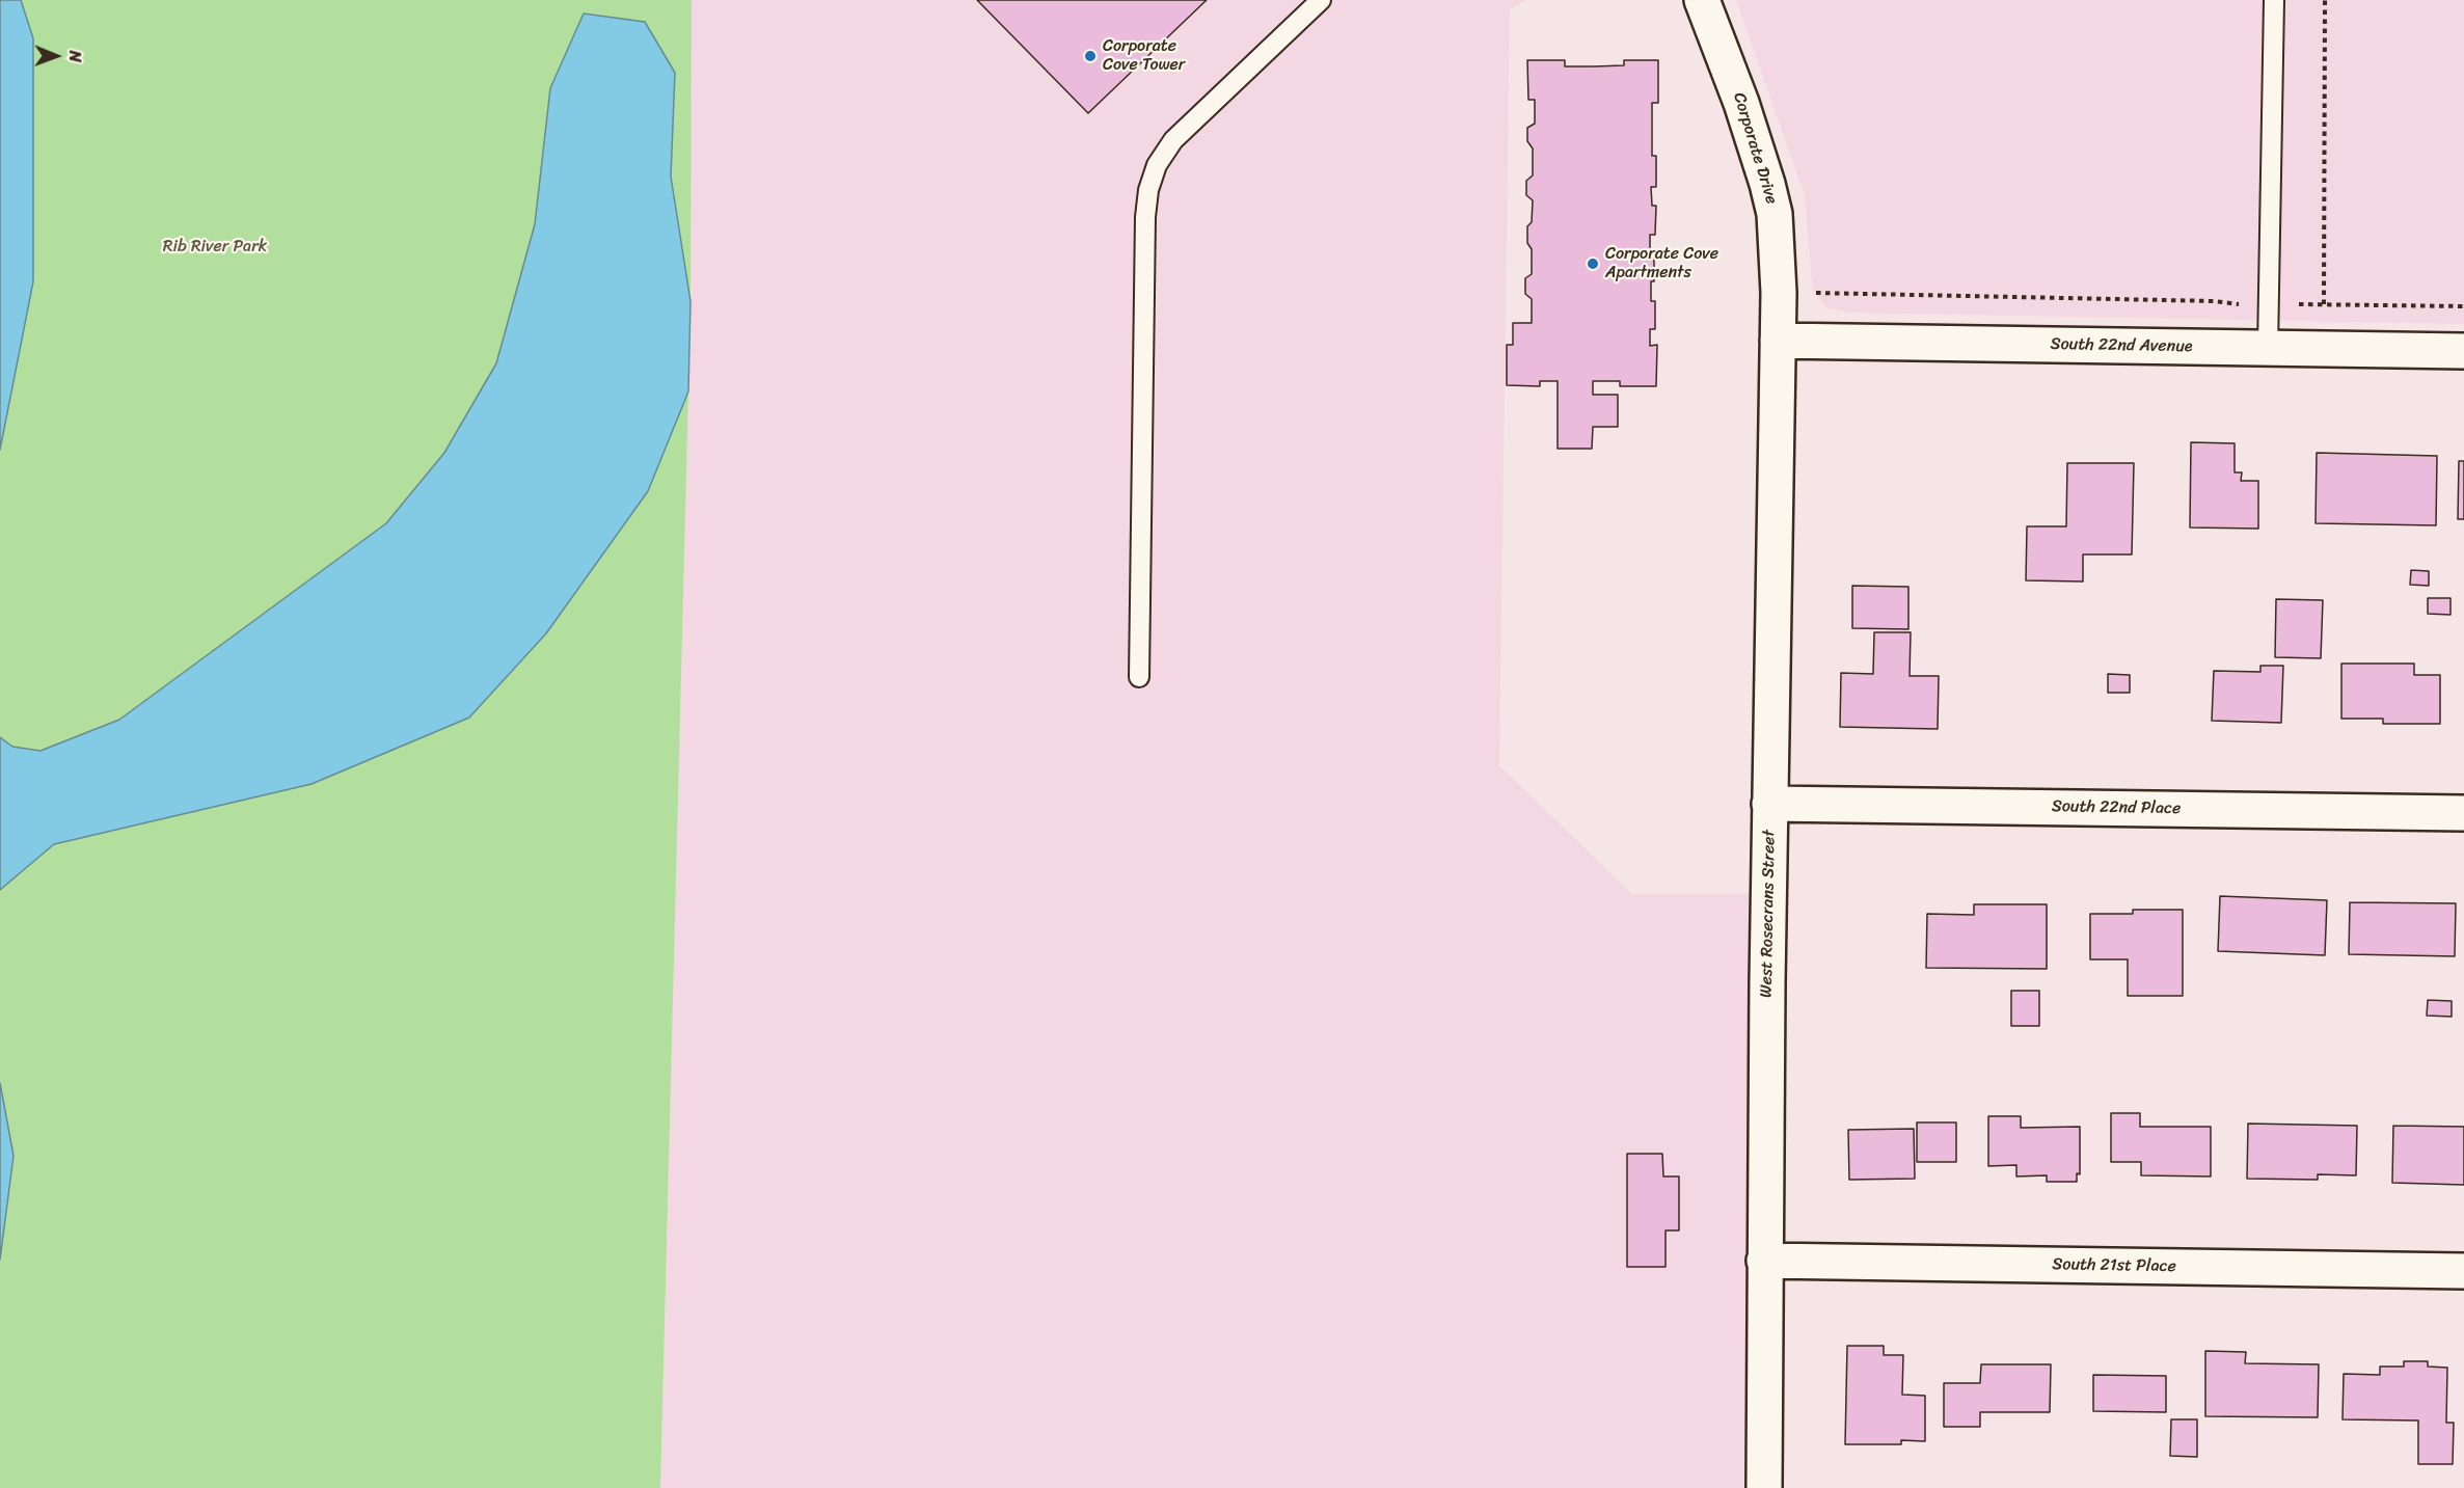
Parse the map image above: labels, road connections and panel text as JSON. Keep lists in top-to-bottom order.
{
  "streets": {
    "street": [
      "Corporate Drive",
      "South 22nd Avenue",
      "South 22nd Place",
      "West Rosecrans Street",
      "South 21st Place"
    ]
  },
  "crossings": [
    ["Corporate Drive", "South 22nd Avenue"],
    ["Corporate Drive", "West Rosecrans Street"],
    ["South 22nd Avenue", "West Rosecrans Street"],
    ["South 22nd Place", "West Rosecrans Street"],
    ["West Rosecrans Street", "South 21st Place"]
  ],
  "parks": ["Rib River Park"],
  "places": ["Corporate Cove Tower", "Corporate Cove Apartments"],
  "north": "right"
}
